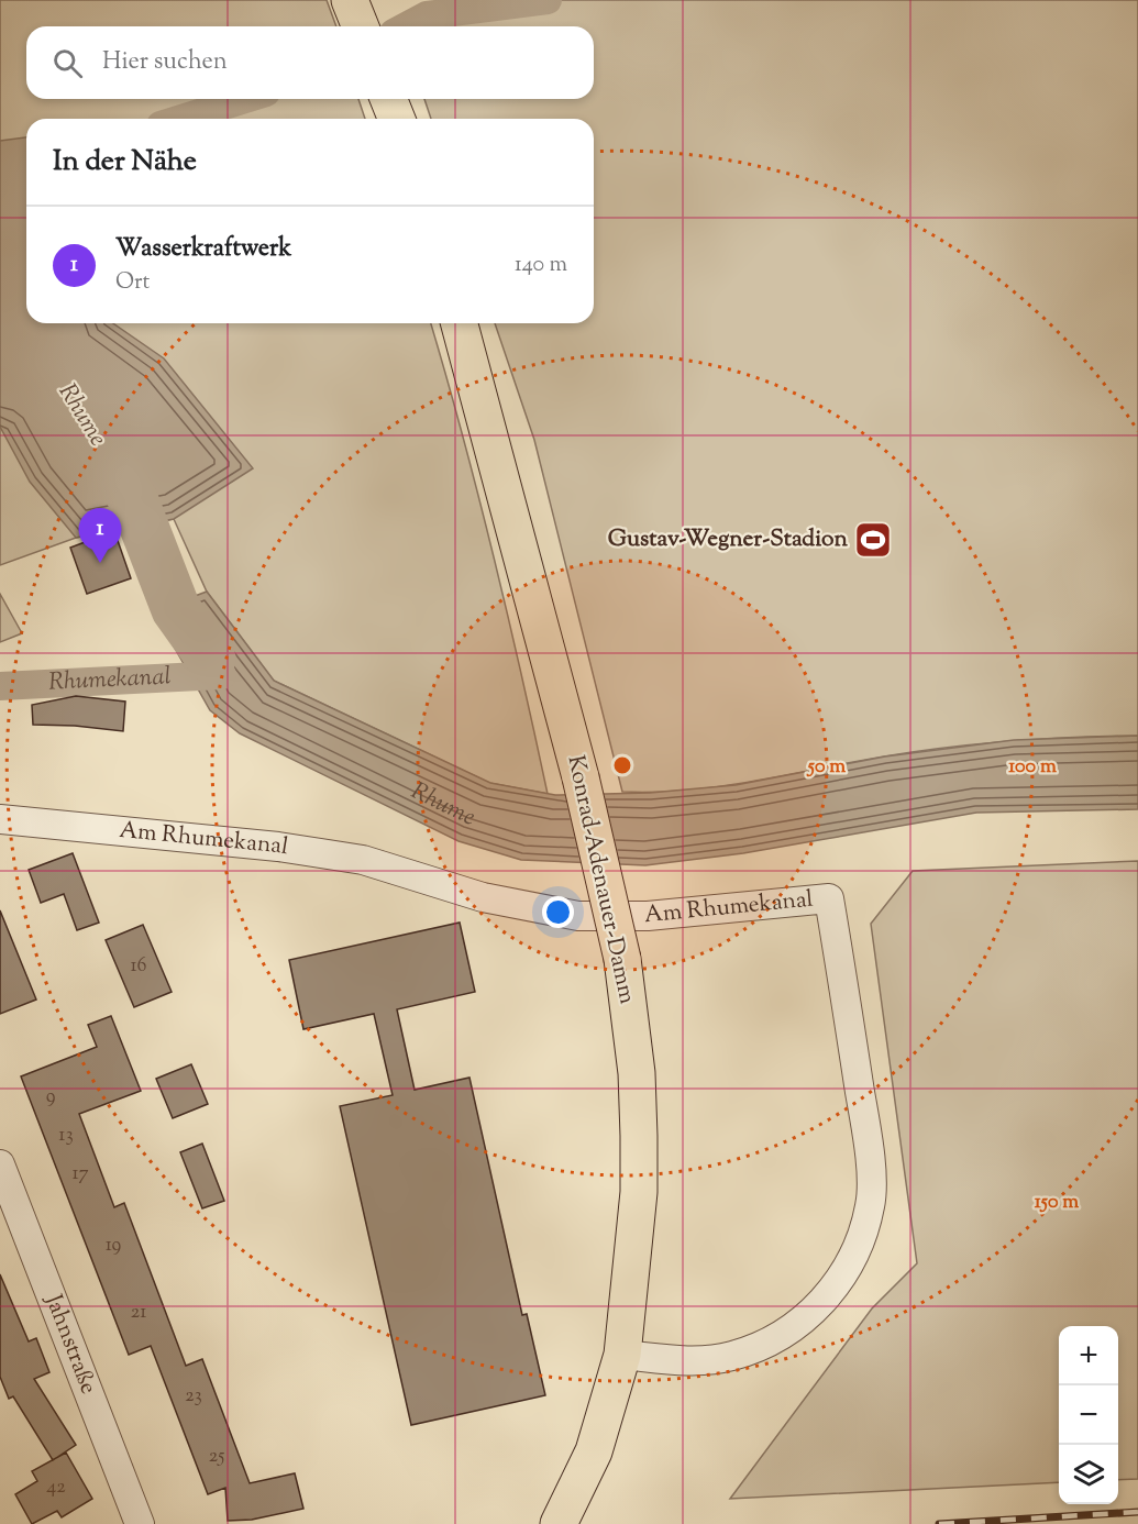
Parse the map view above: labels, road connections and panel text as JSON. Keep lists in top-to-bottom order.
{
  "streets": {
    "main road": ["Konrad-Adenauer-Damm"],
    "street": ["Am Rhumekanal", "Jahnstraße"]
  },
  "crossings": [
    ["Am Rhumekanal", "Konrad-Adenauer-Damm"]
  ],
  "water": ["Rhume", "Rhumekanal"],
  "places": {
    "sports": ["Gustav-Wegner-Stadion"]
  },
  "house_numbers": [
    "16",
    "9",
    "13",
    "17",
    "19",
    "21",
    "23",
    "25",
    "42"
  ],
  "page": {
    "search": "Hier suchen",
    "heading": "In der Nähe",
    "list": [
      {
        "mark": "1",
        "name": "Wasserkraftwerk",
        "note": "Ort",
        "value": "140 m"
      }
    ],
    "pins": "1",
    "map_buttons": ["+", "−"]
  },
  "rings": ["50 m", "100 m", "150 m"]
}
